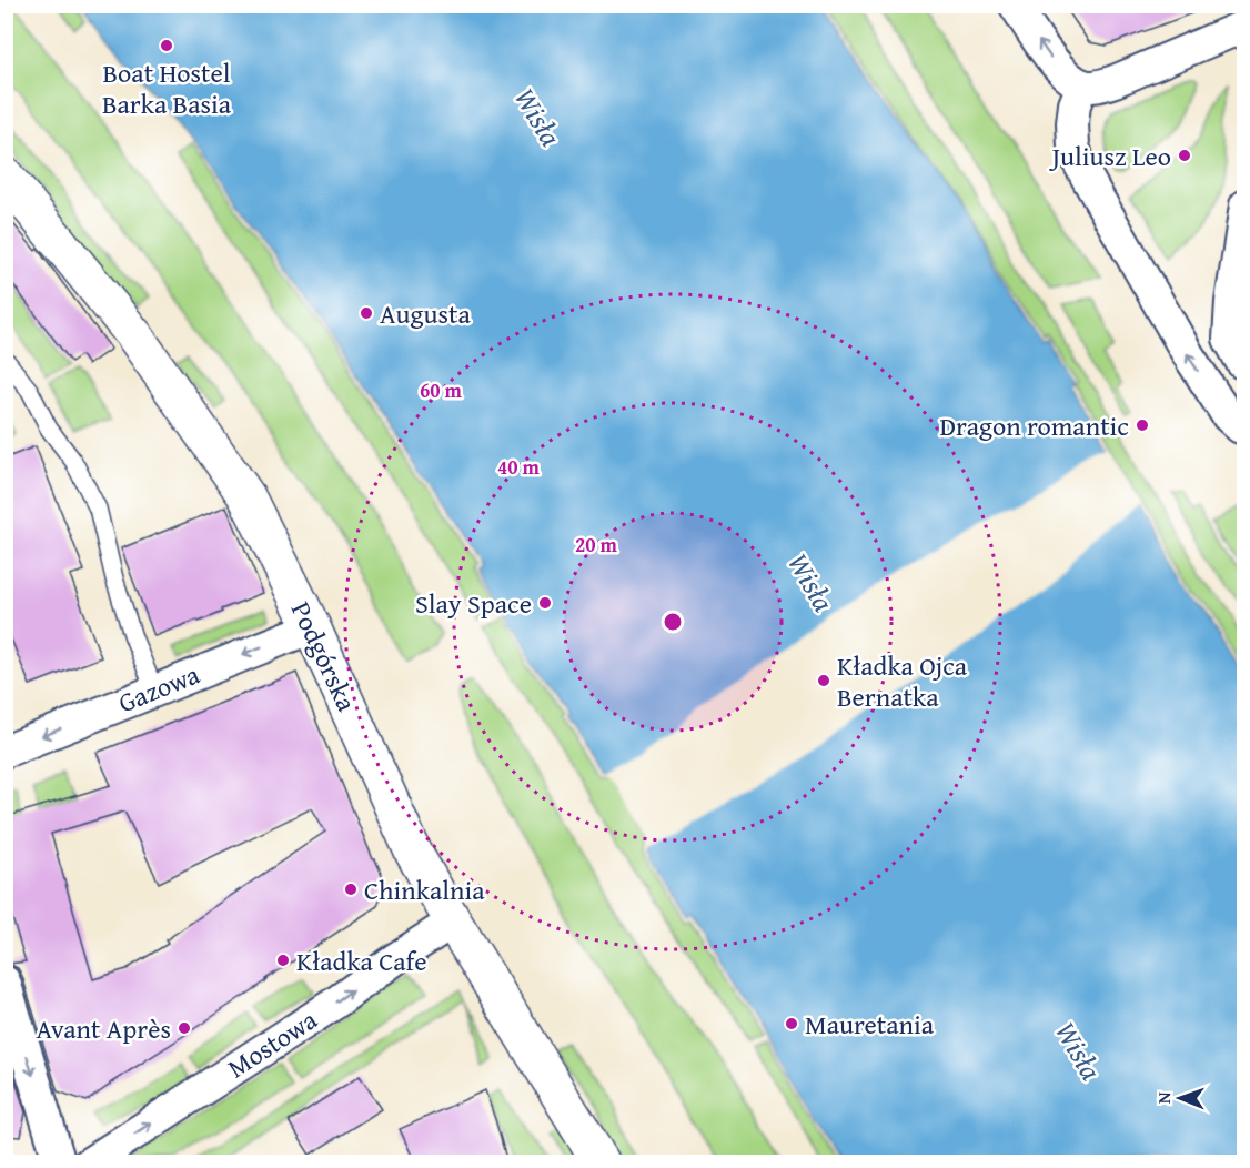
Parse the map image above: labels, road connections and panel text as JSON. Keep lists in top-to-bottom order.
{
  "streets": {
    "street": ["Podgórska", "Gazowa", "Mostowa"]
  },
  "crossings": [
    ["Podgórska", "Gazowa"],
    ["Podgórska", "Mostowa"]
  ],
  "one_way": ["Gazowa", "Mostowa"],
  "water": ["Wisła"],
  "places": [
    "Boat Hostel Barka Basia",
    "Juliusz Leo",
    "Augusta",
    "Dragon romantic",
    "Slay Space",
    "Kładka Ojca Bernatka",
    "Chinkalnia",
    "Kładka Cafe",
    "Mauretania",
    "Avant Après"
  ],
  "north": "left",
  "rings": ["60 m", "40 m", "20 m"]
}
